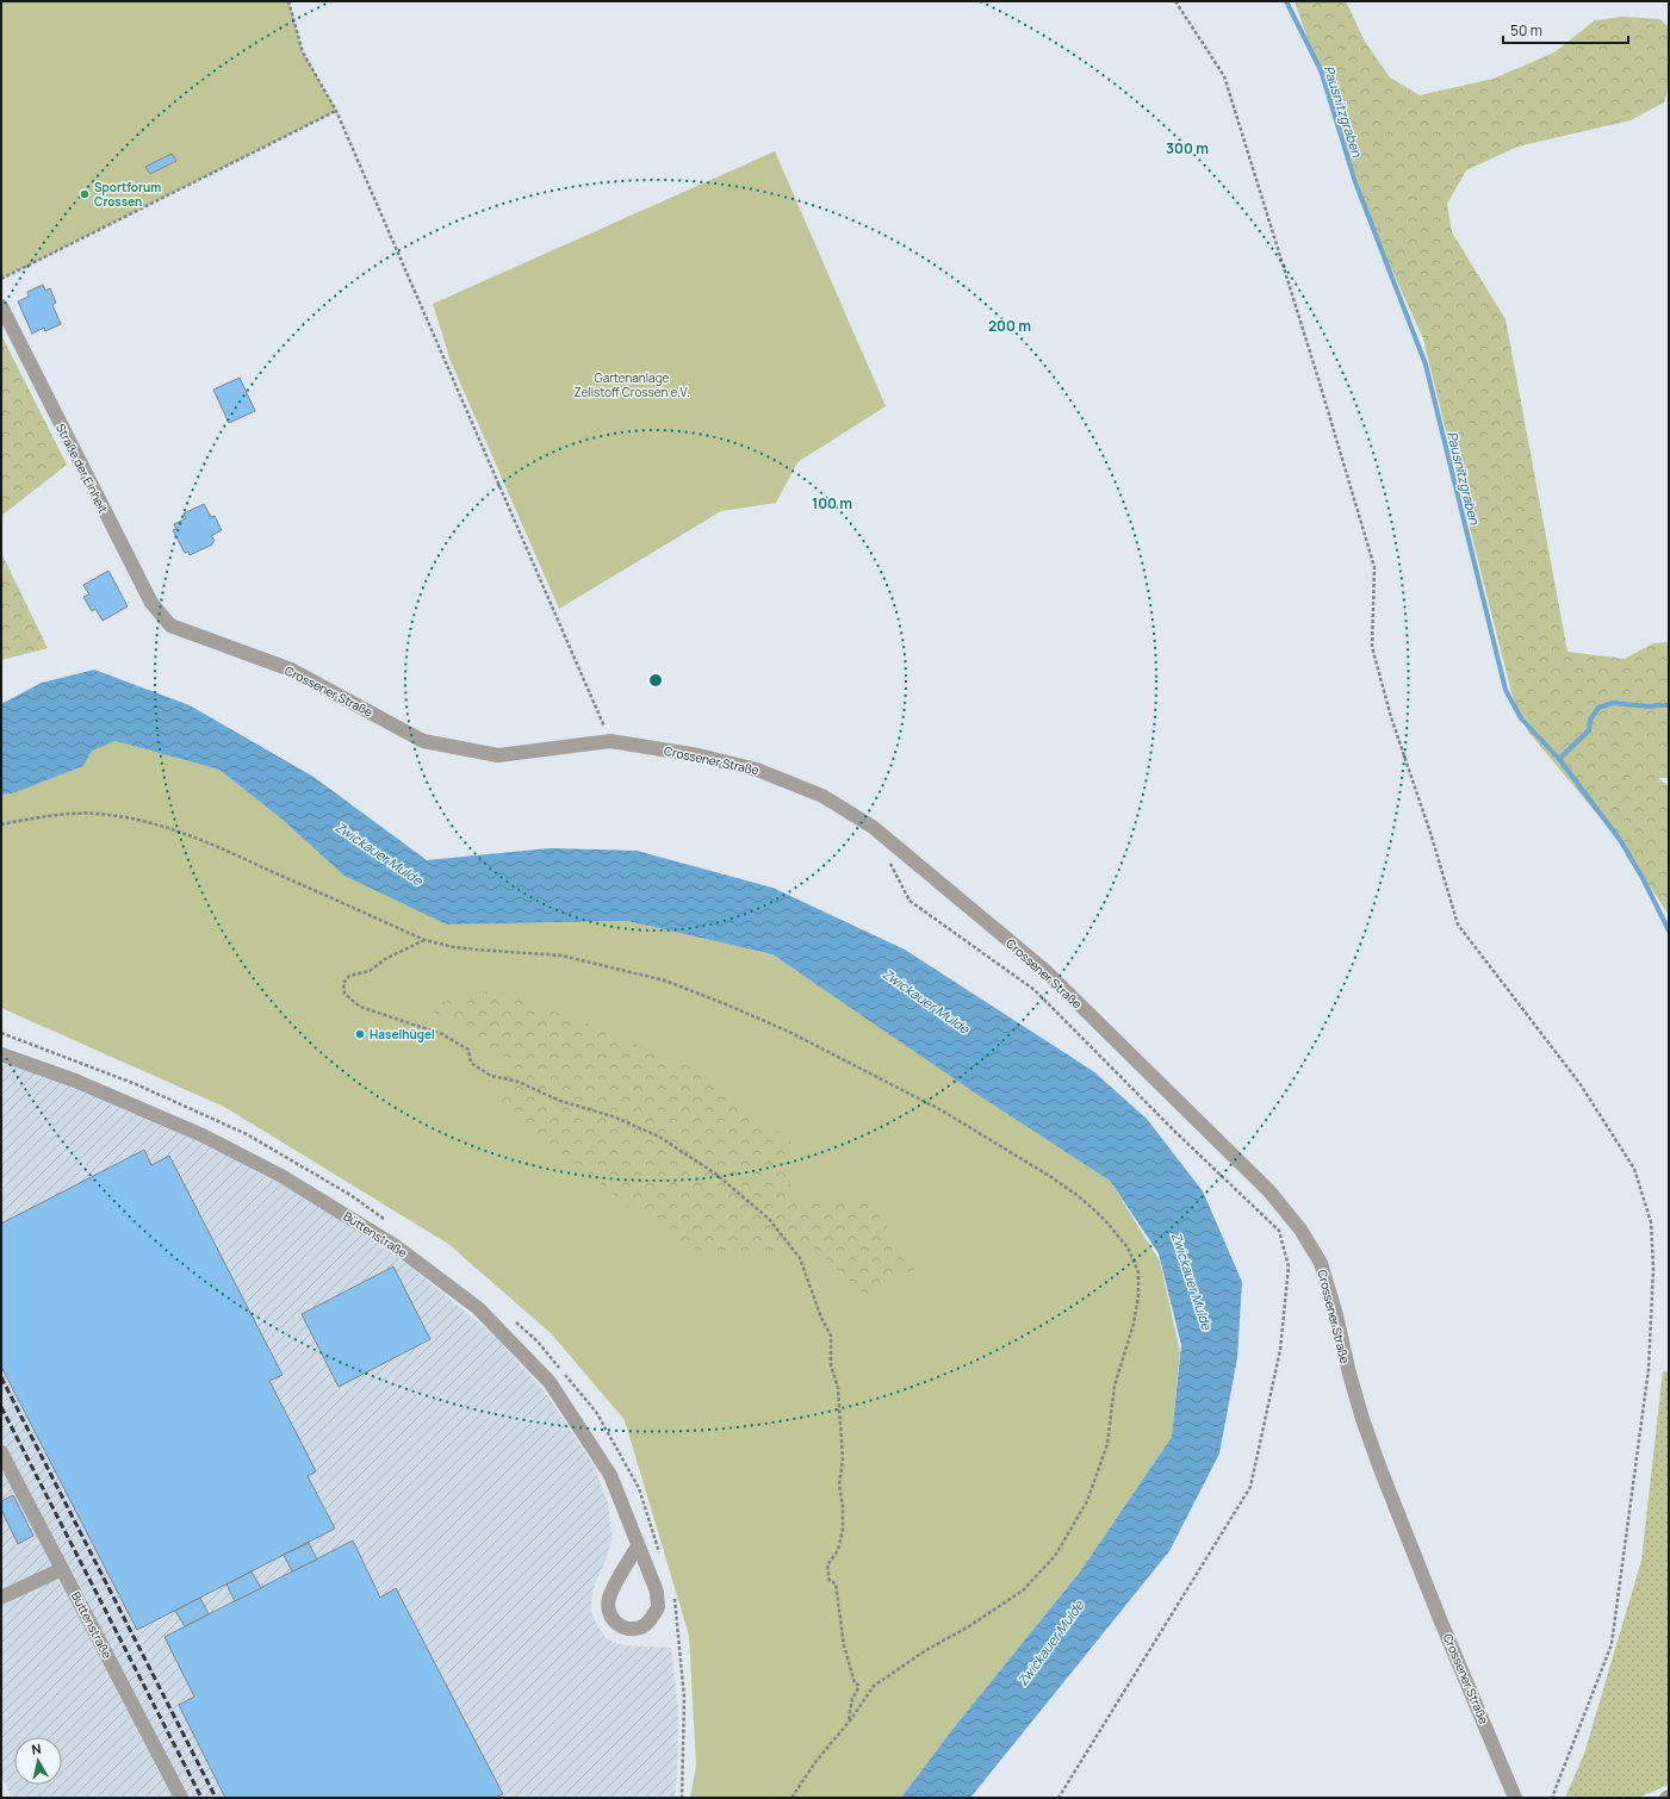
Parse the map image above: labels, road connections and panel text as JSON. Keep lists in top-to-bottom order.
{
  "streets": {
    "street": ["Straße der Einheit", "Crossener Straße", "Büttenstraße"]
  },
  "crossings": [
    ["Straße der Einheit", "Crossener Straße"]
  ],
  "water": ["Pausnitzgraben", "Zwickauer Mulde"],
  "parks": ["Gartenanlage Zellstoff Crossen e.V."],
  "places": ["Sportforum Crossen", "Haselhügel"],
  "scale_bar": "50 m",
  "north": "top",
  "rings": ["300 m", "200 m", "100 m"]
}
